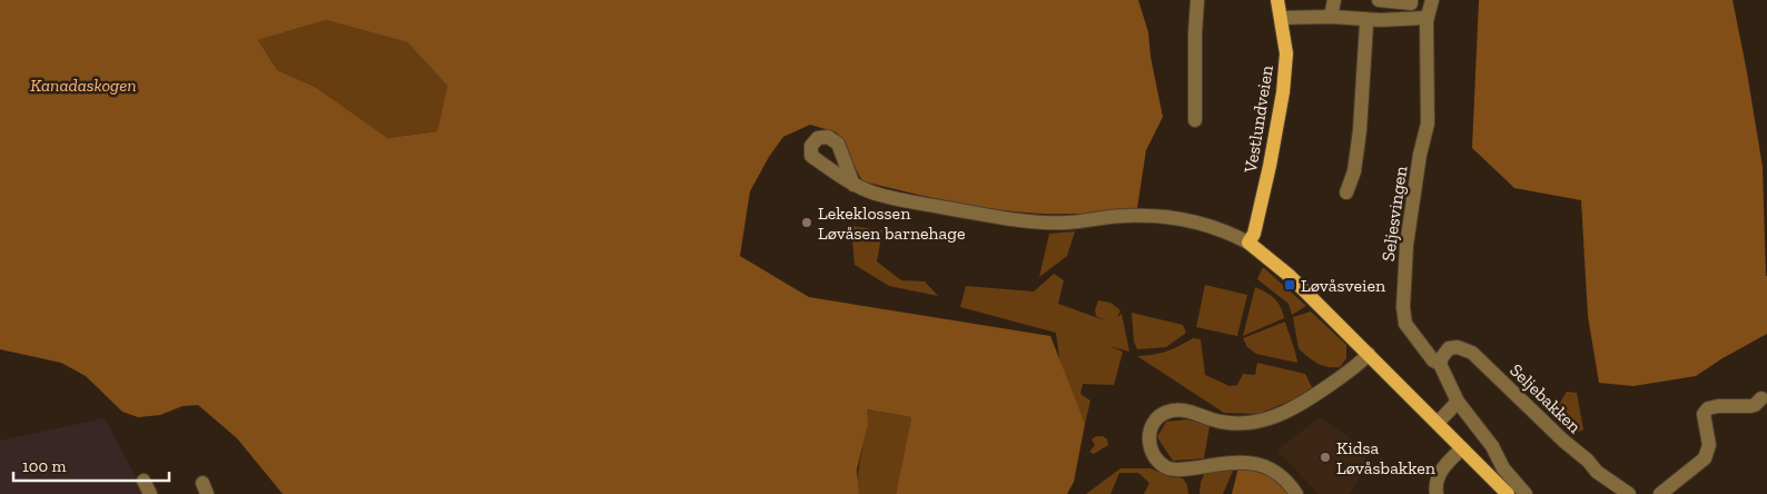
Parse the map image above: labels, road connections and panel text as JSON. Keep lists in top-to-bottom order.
{
  "streets": {
    "main road": ["Vestlundveien"],
    "street": ["Seljesvingen", "Seljebakken"]
  },
  "crossings": [
    ["Seljesvingen", "Seljebakken"]
  ],
  "parks": ["Kanadaskogen"],
  "places": {
    "other": ["Lekeklossen Løvåsen barnehage", "Kidsa Løvåsbakken"],
    "transit": ["Løvåsveien"]
  },
  "scale_bar": "100 m"
}
